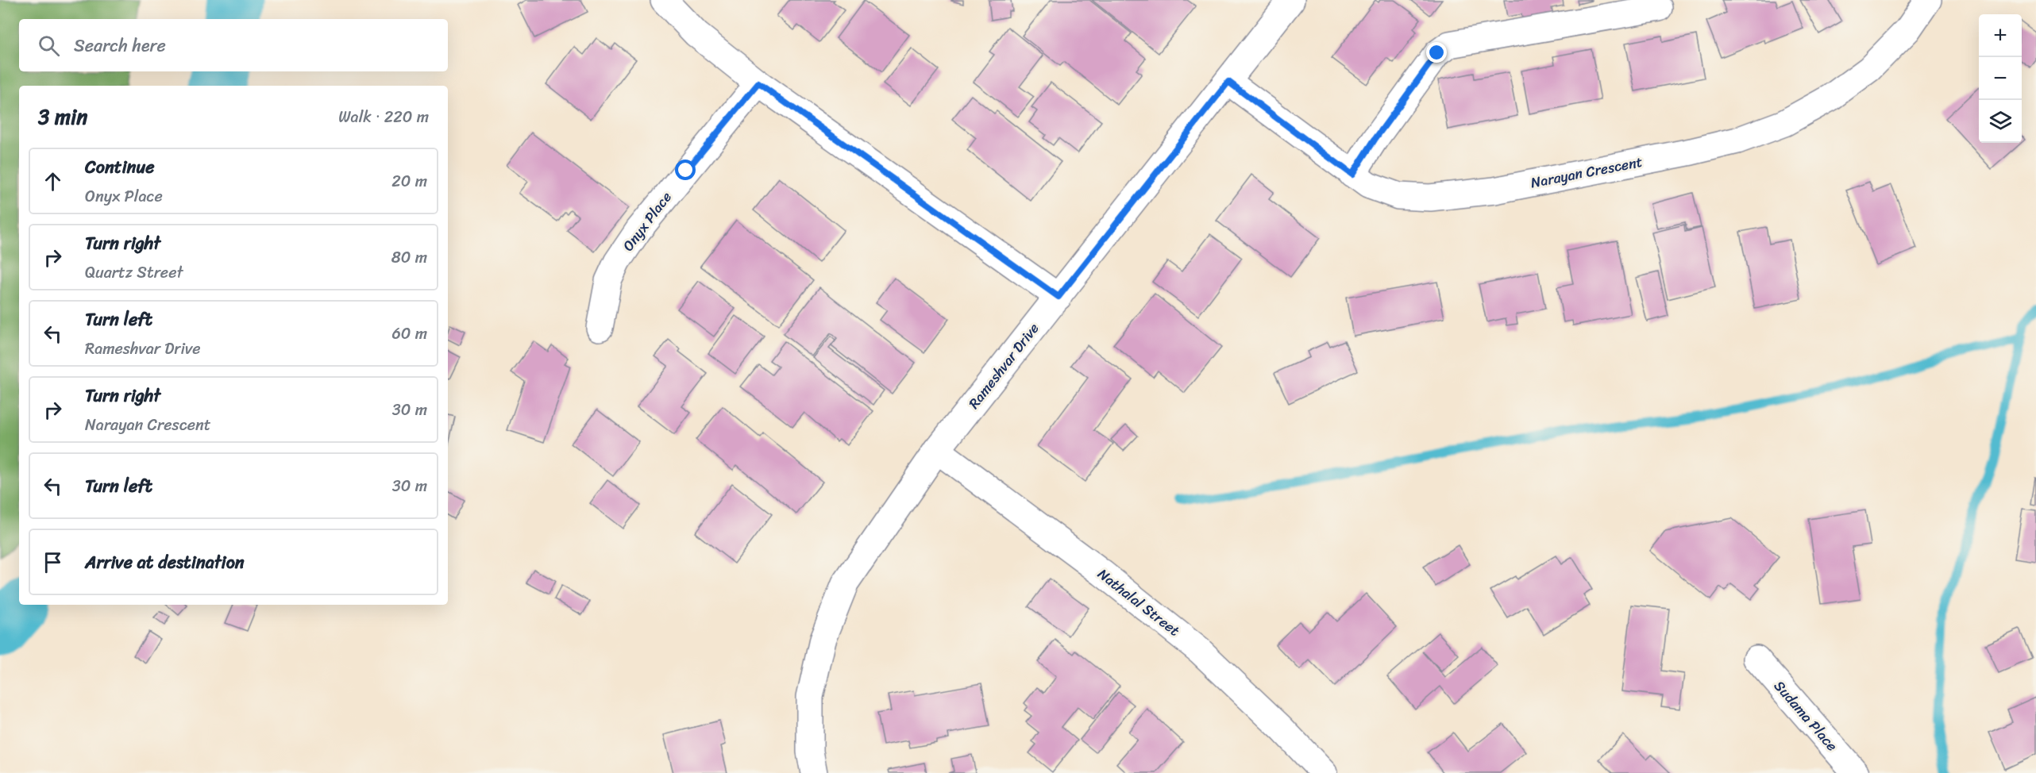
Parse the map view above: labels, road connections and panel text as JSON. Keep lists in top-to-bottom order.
{
  "streets": {
    "street": [
      "Narayan Crescent",
      "Onyx Place",
      "Rameshvar Drive",
      "Nathalal Street",
      "Sudama Place"
    ]
  },
  "crossings": [
    ["Narayan Crescent", "Rameshvar Drive"],
    ["Rameshvar Drive", "Nathalal Street"]
  ],
  "page": {
    "map_buttons": ["+", "−"],
    "search": "Search here",
    "heading": ["3 min", "Walk · 220 m"],
    "list": [
      ["Continue", "Onyx Place", "20 m"],
      ["Turn right", "Quartz Street", "80 m"],
      ["Turn left", "Rameshvar Drive", "60 m"],
      ["Turn right", "Narayan Crescent", "30 m"],
      ["Turn left", "30 m"],
      "Arrive at destination"
    ]
  }
}
